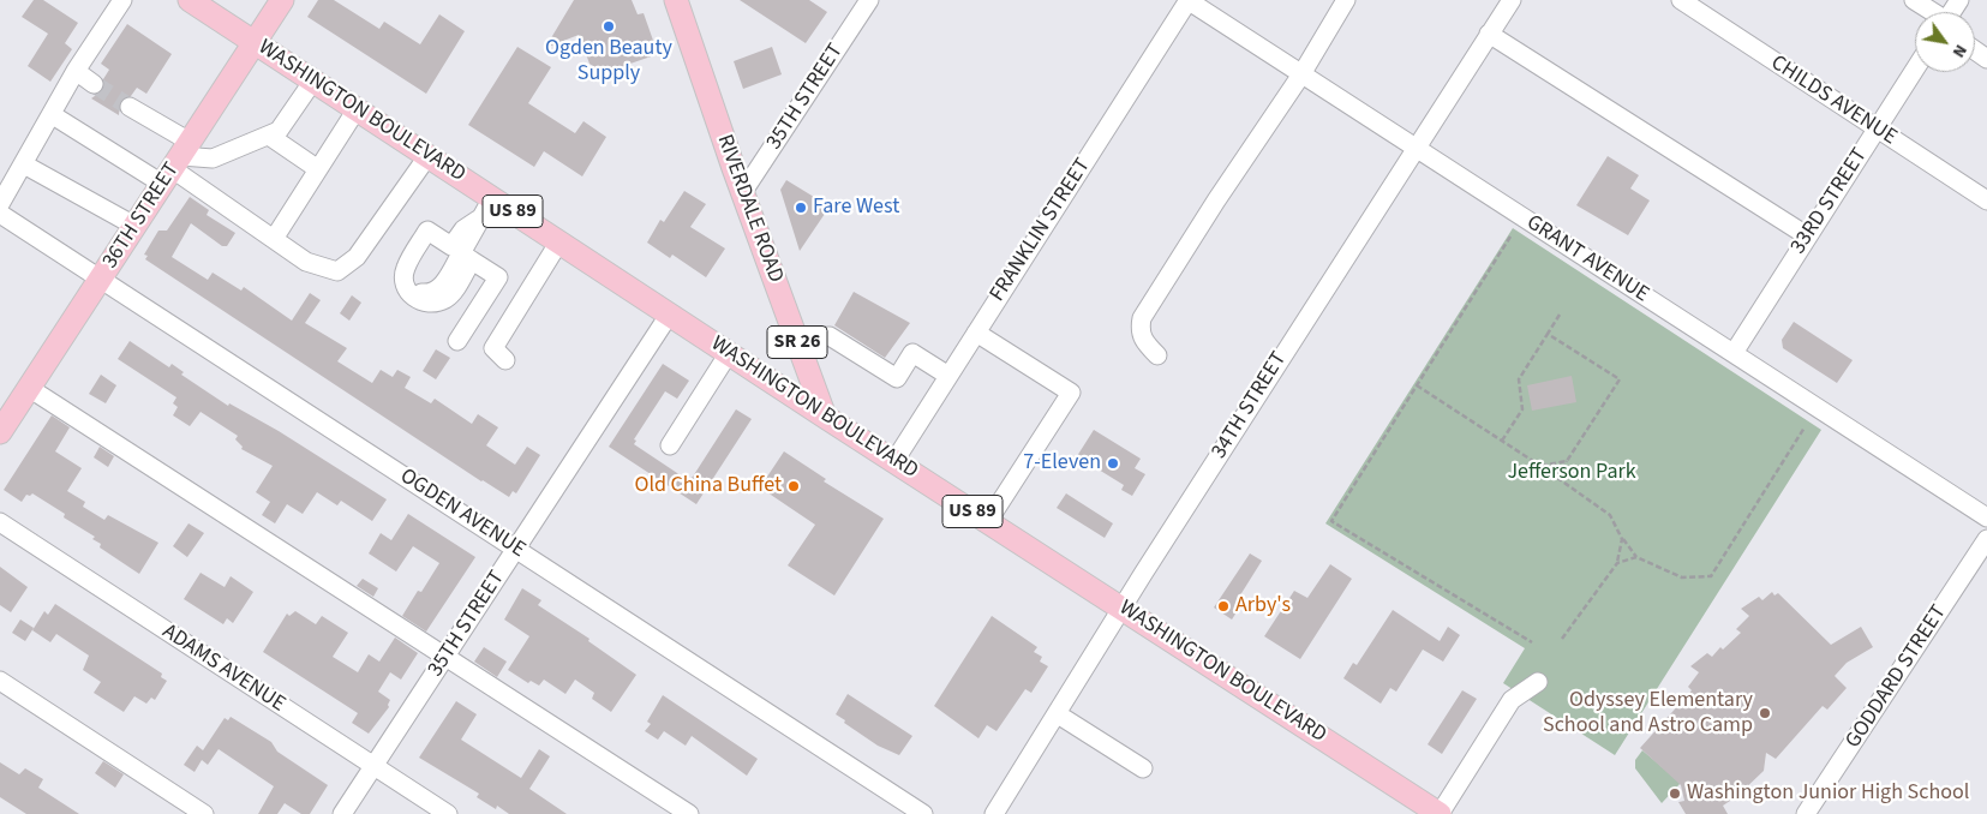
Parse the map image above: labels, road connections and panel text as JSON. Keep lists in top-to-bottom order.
{
  "streets": {
    "main road": [
      "WASHINGTON BOULEVARD",
      "RIVERDALE ROAD",
      "US 89",
      "36TH STREET",
      "SR 26"
    ],
    "street": [
      "35TH STREET",
      "CHILDS AVENUE",
      "33RD STREET",
      "FRANKLIN STREET",
      "GRANT AVENUE",
      "34TH STREET",
      "OGDEN AVENUE",
      "ADAMS AVENUE",
      "GODDARD STREET"
    ]
  },
  "crossings": [
    ["35TH STREET", "WASHINGTON BOULEVARD"],
    ["35TH STREET", "RIVERDALE ROAD"],
    ["35TH STREET", "OGDEN AVENUE"],
    ["35TH STREET", "ADAMS AVENUE"],
    ["CHILDS AVENUE", "33RD STREET"],
    ["WASHINGTON BOULEVARD", "RIVERDALE ROAD"],
    ["WASHINGTON BOULEVARD", "36TH STREET"],
    ["WASHINGTON BOULEVARD", "FRANKLIN STREET"],
    ["WASHINGTON BOULEVARD", "34TH STREET"],
    ["33RD STREET", "GRANT AVENUE"],
    ["36TH STREET", "OGDEN AVENUE"],
    ["FRANKLIN STREET", "GRANT AVENUE"],
    ["GRANT AVENUE", "34TH STREET"]
  ],
  "parks": ["Jefferson Park"],
  "places": [
    "Ogden Beauty Supply",
    "Fare West",
    "7-Eleven",
    "Old China Buffet",
    "Arby's",
    "Odyssey Elementary School and Astro Camp",
    "Washington Junior High School"
  ],
  "north": "bottom right"
}
